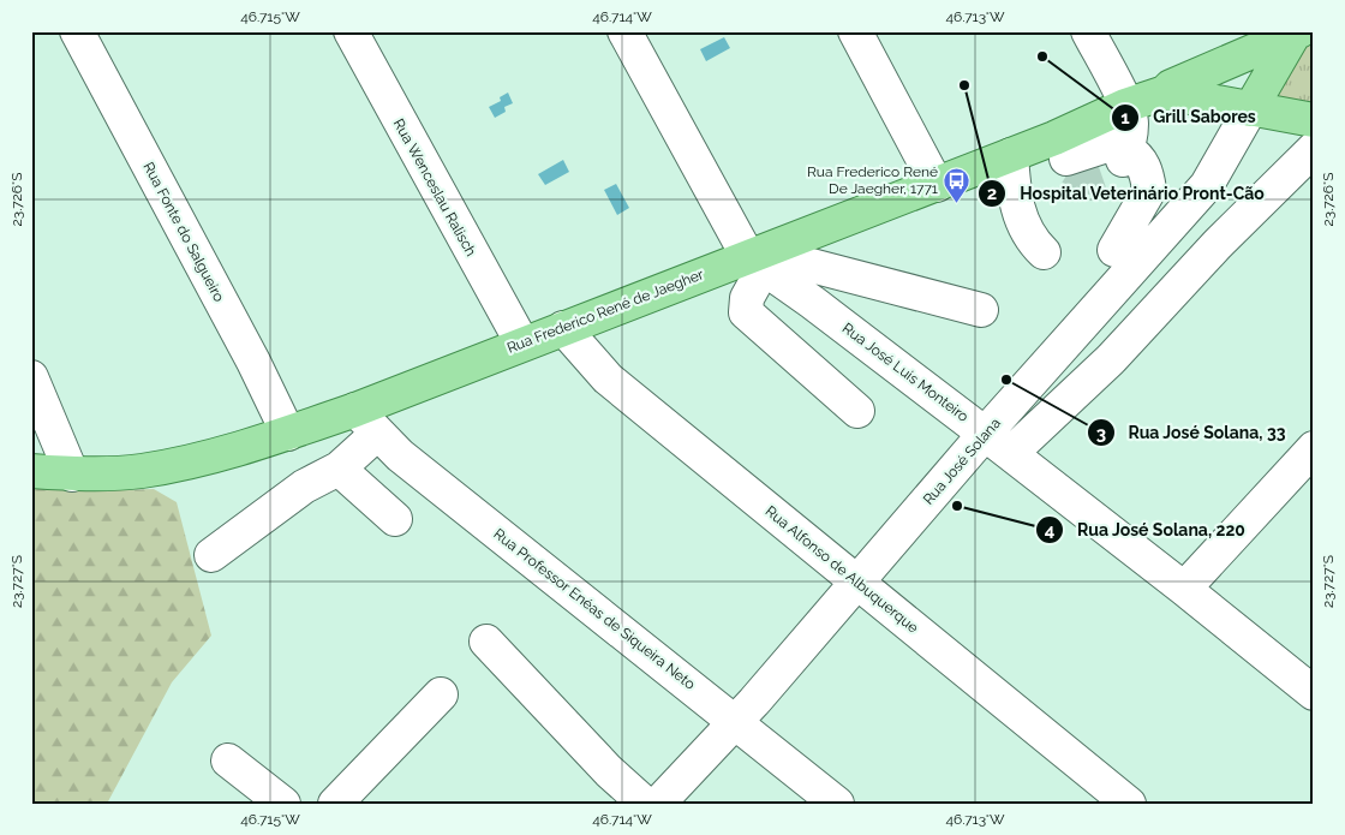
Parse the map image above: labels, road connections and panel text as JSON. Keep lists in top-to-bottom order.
{
  "streets": {
    "main road": ["Rua Frederico René de Jaegher"],
    "street": [
      "Rua Wenceslau Ralisch",
      "Rua Fonte do Salgueiro",
      "Rua José Luis Monteiro",
      "Rua José Solana",
      "Rua Alfonso de Albuquerque",
      "Rua Professor Enéas de Siqueira Neto"
    ]
  },
  "crossings": [
    ["Rua Wenceslau Ralisch", "Rua Frederico René de Jaegher"],
    ["Rua Fonte do Salgueiro", "Rua Frederico René de Jaegher"],
    ["Rua Frederico René de Jaegher", "Rua José Luis Monteiro"],
    ["Rua Frederico René de Jaegher", "Rua José Solana"],
    ["Rua Frederico René de Jaegher", "Rua Alfonso de Albuquerque"],
    ["Rua Frederico René de Jaegher", "Rua Professor Enéas de Siqueira Neto"],
    ["Rua José Luis Monteiro", "Rua José Solana"],
    ["Rua José Solana", "Rua Alfonso de Albuquerque"],
    ["Rua José Solana", "Rua Professor Enéas de Siqueira Neto"]
  ],
  "places": {
    "other": [
      "Grill Sabores",
      "Hospital Veterinário Pront-Cão",
      "Rua José Solana, 33",
      "Rua José Solana, 220"
    ],
    "bus stop": ["Rua Frederico René De Jaegher, 1771"]
  },
  "coordinates": [
    "46.715°W",
    "46.714°W",
    "46.713°W",
    "23.726°S",
    "23.727°S"
  ]
}
